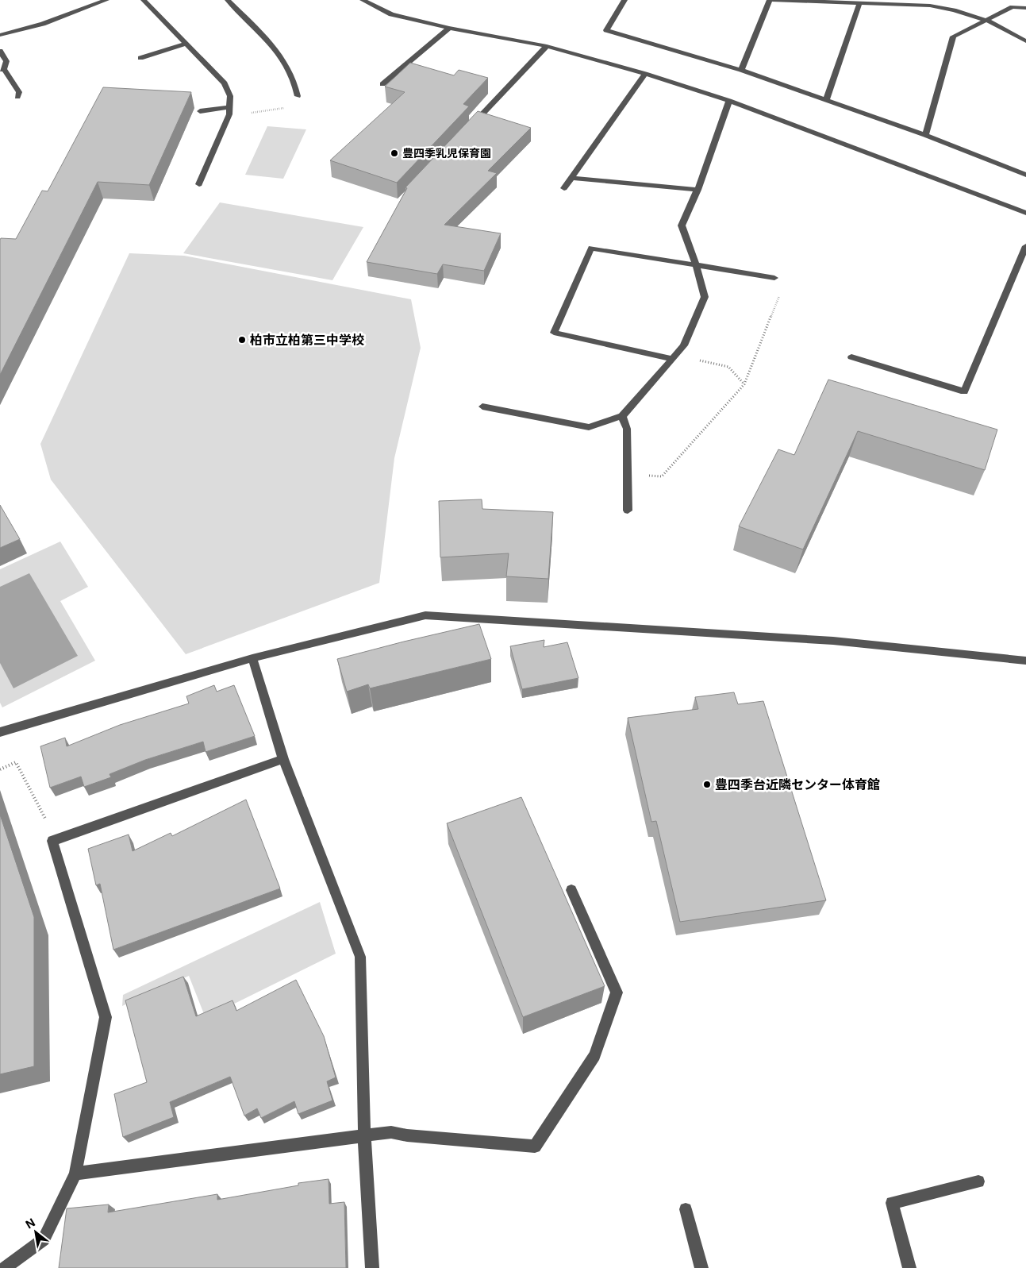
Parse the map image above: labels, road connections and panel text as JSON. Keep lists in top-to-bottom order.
{
  "places": ["豊四季乳児保育園", "柏市立柏第三中学校", "豊四季台近隣センター体育館"],
  "north": "top left"
}
